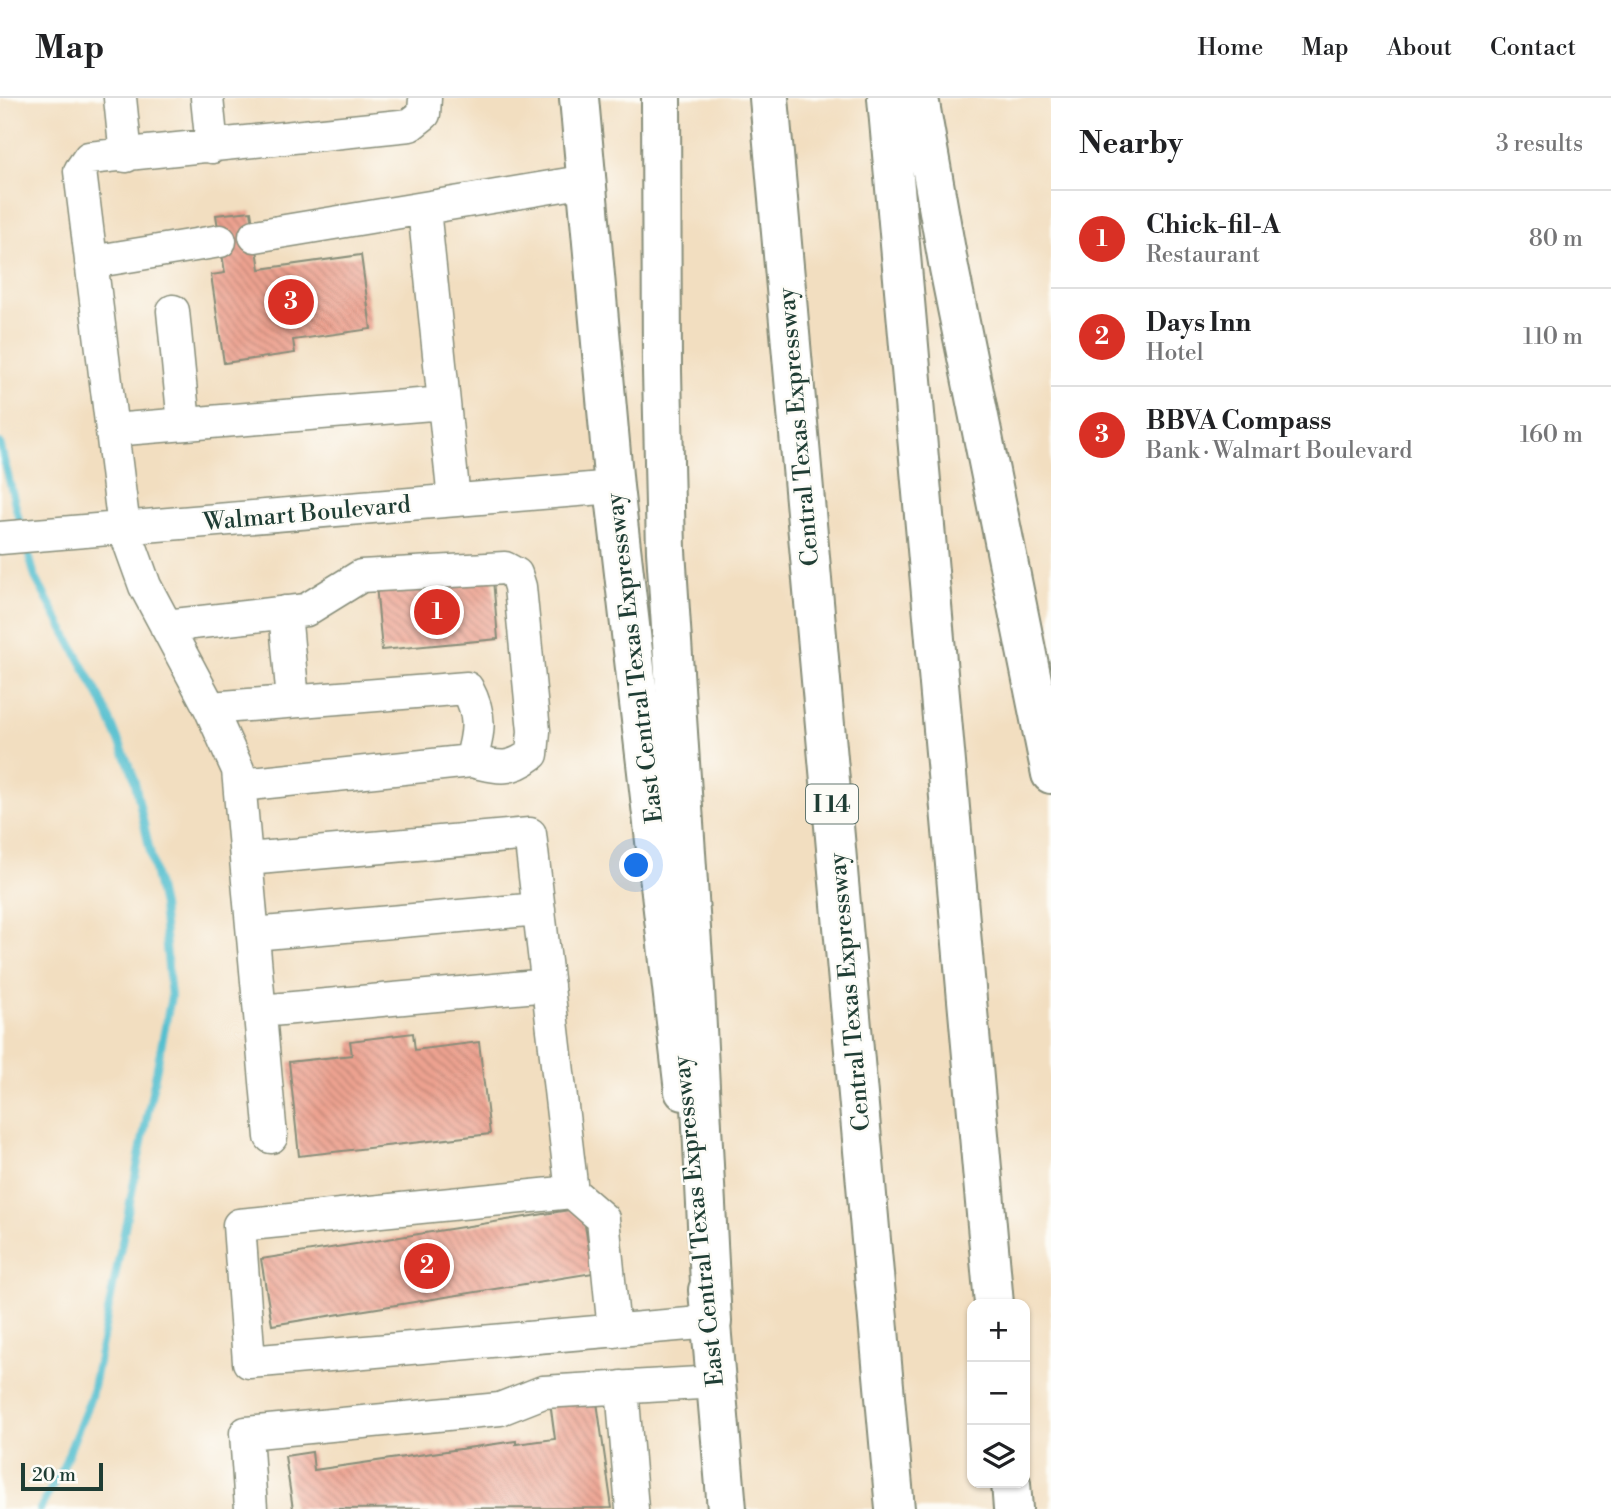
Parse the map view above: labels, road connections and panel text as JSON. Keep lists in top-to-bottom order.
{
  "streets": {
    "main road": ["Central Texas Expressway", "East Central Texas Expressway", "I 14"],
    "street": ["Walmart Boulevard"]
  },
  "crossings": [
    ["Walmart Boulevard", "East Central Texas Expressway"]
  ],
  "scale_bar": "20 m",
  "page": {
    "header": "Map",
    "nav": [
      "Home",
      "Map",
      "About",
      "Contact"
    ],
    "heading": ["Nearby", "3 results"],
    "list": [
      {
        "mark": "1",
        "name": "Chick-fil-A",
        "note": "Restaurant",
        "value": "80 m"
      },
      {
        "mark": "2",
        "name": "Days Inn",
        "note": "Hotel",
        "value": "110 m"
      },
      {
        "mark": "3",
        "name": "BBVA Compass",
        "note": "Bank · Walmart Boulevard",
        "value": "160 m"
      }
    ],
    "pins": ["3", "1", "2"],
    "map_buttons": ["+", "−"],
    "scale": "20 m"
  }
}
